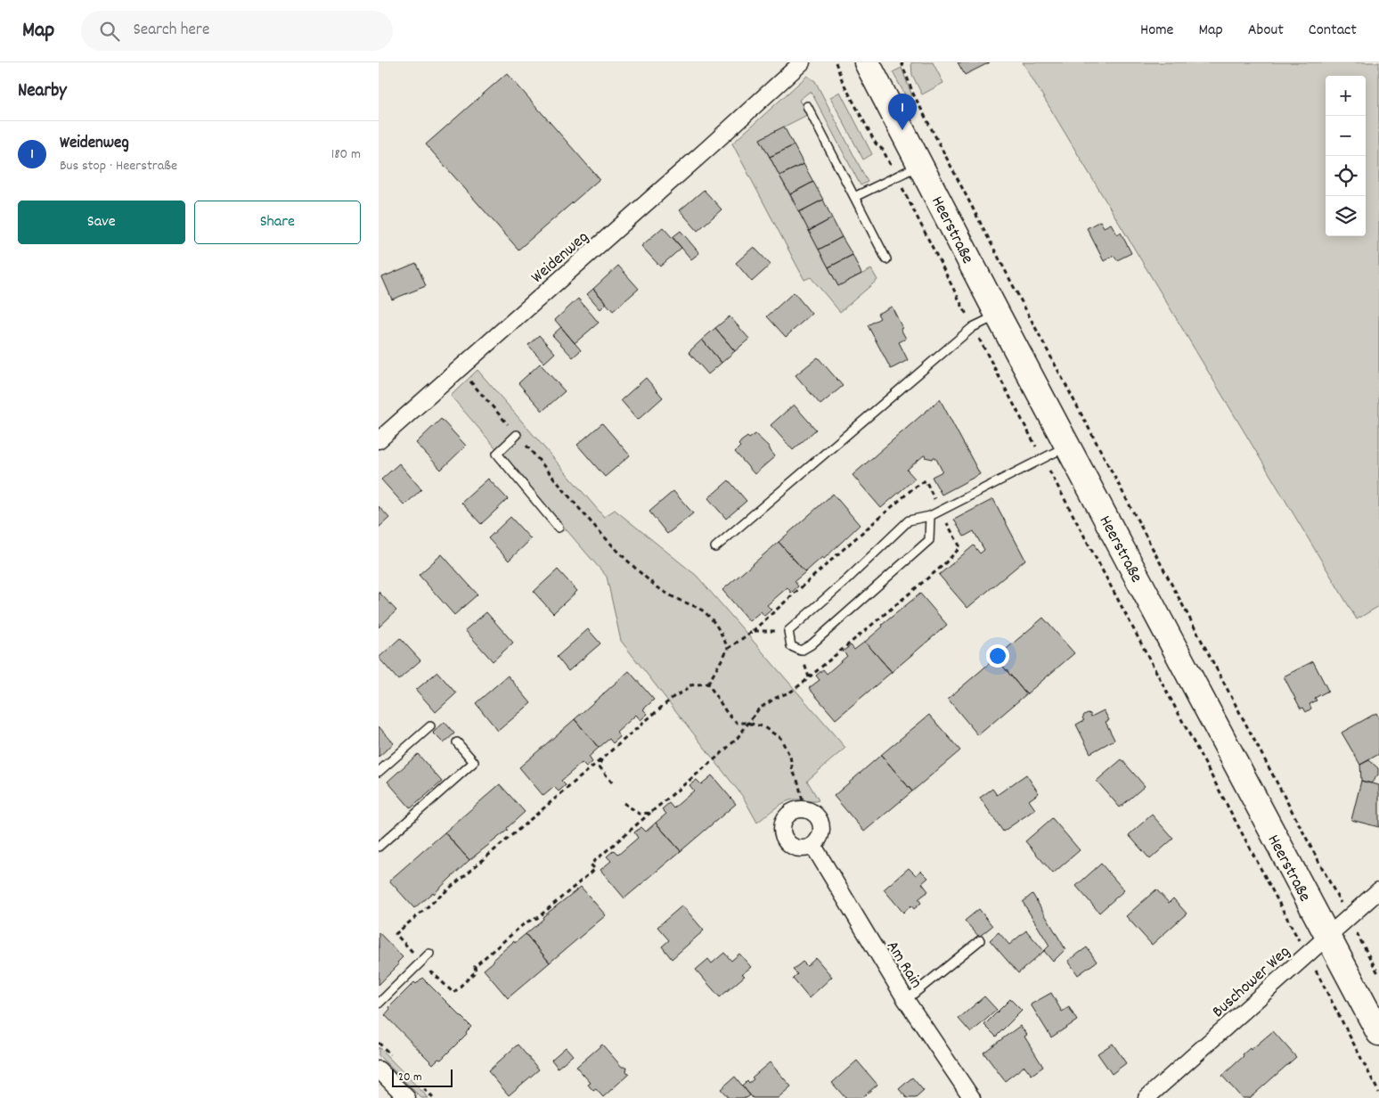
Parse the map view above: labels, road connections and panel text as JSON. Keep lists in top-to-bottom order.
{
  "streets": {
    "main road": ["Heerstraße"],
    "street": ["Weidenweg", "Am Rain", "Buschower Weg"]
  },
  "crossings": [
    ["Heerstraße", "Buschower Weg"]
  ],
  "scale_bar": "20 m",
  "page": {
    "header": "Map",
    "search": "Search here",
    "nav": [
      "Home",
      "Map",
      "About",
      "Contact"
    ],
    "heading": "Nearby",
    "map_buttons": ["+", "−"],
    "pins": "1",
    "list": [
      {
        "mark": "1",
        "name": "Weidenweg",
        "note": "Bus stop · Heerstraße",
        "value": "180 m"
      }
    ],
    "buttons": ["Save", "Share"],
    "scale": "20 m"
  }
}
